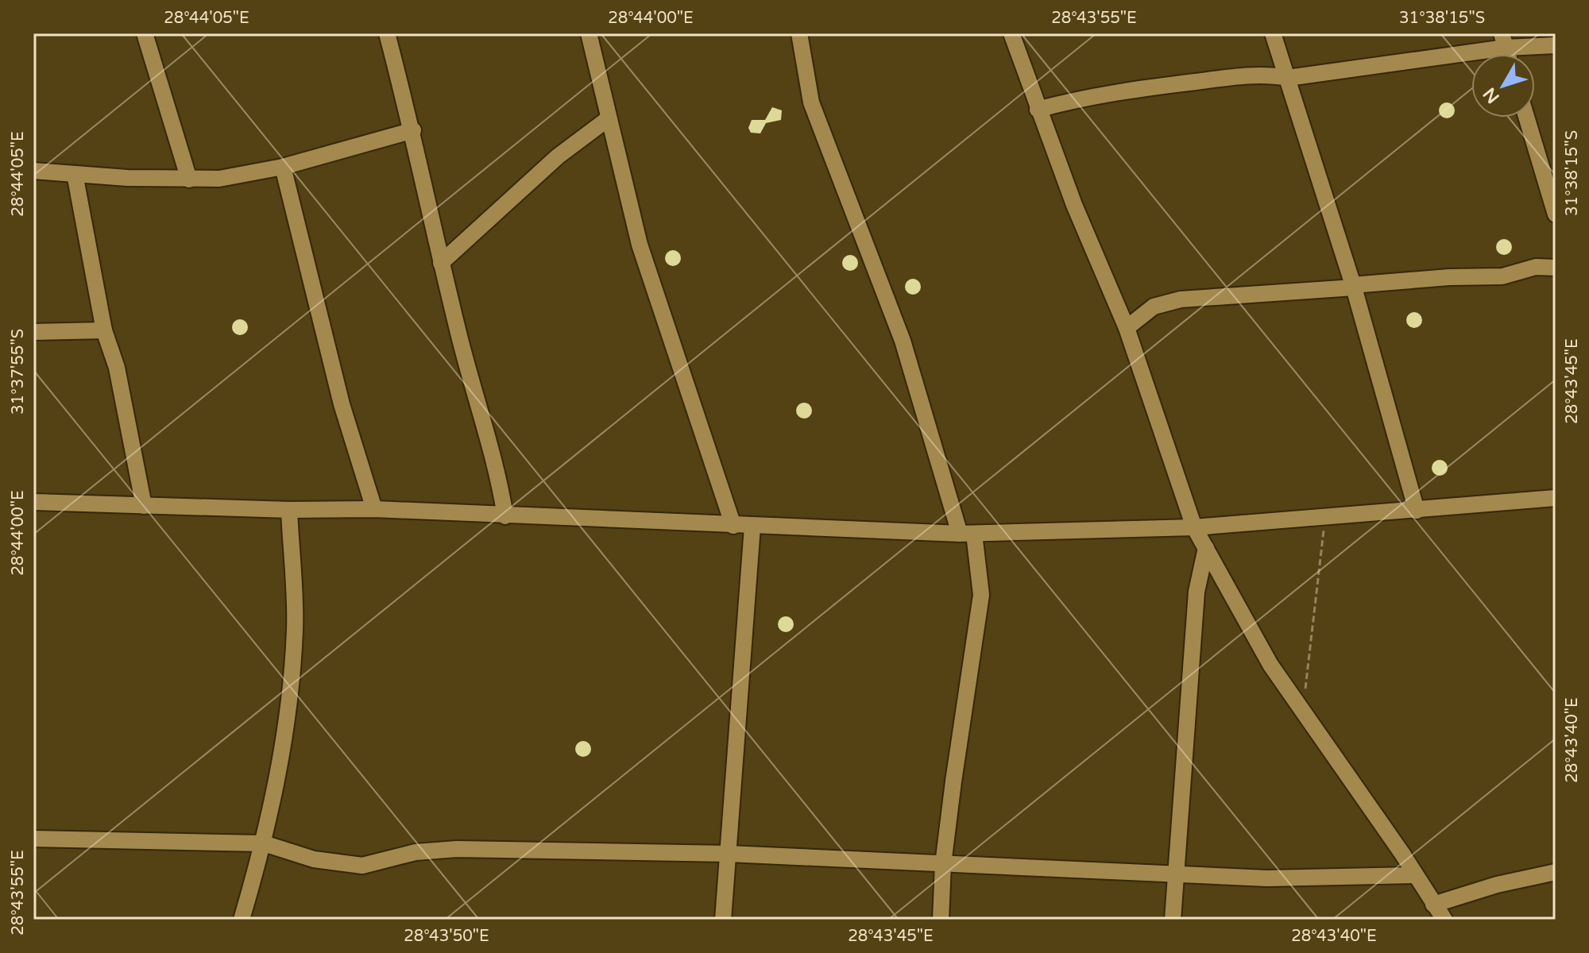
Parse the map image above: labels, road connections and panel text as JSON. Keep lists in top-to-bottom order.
{
  "north": "bottom left",
  "coordinates": [
    "28°44'05\"E",
    "28°44'00\"E",
    "28°43'55\"E",
    "31°38'15\"S",
    "31°37'55\"S",
    "28°43'45\"E",
    "28°43'40\"E",
    "28°43'50\"E"
  ]
}
